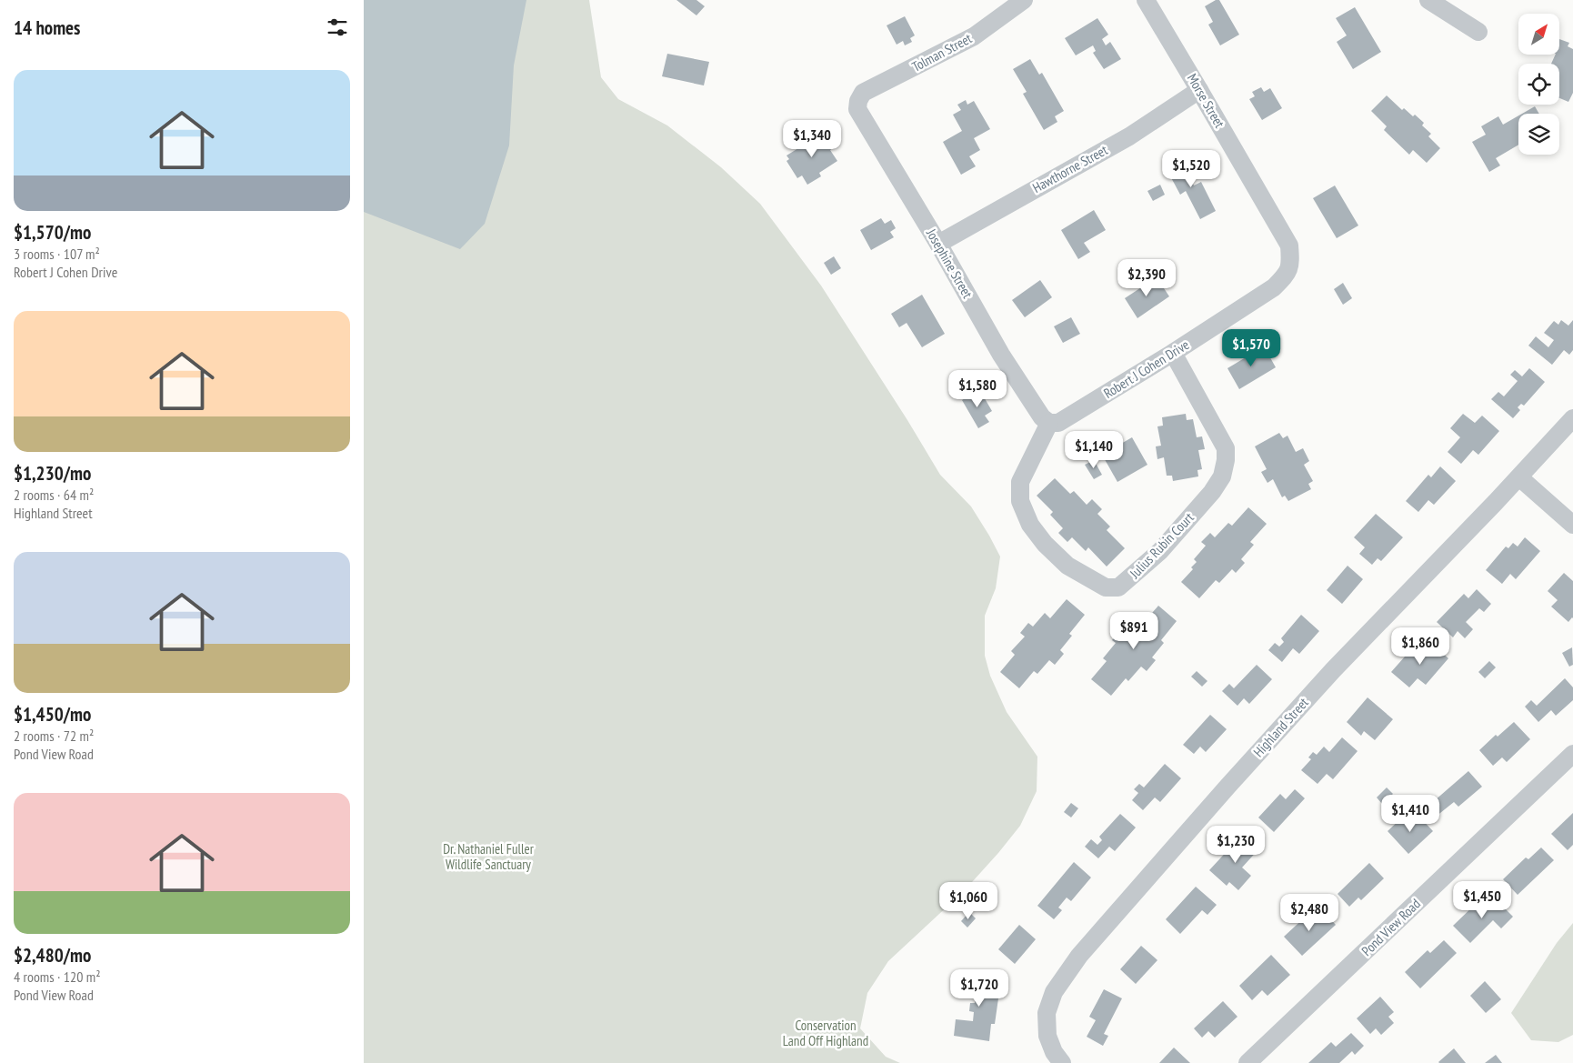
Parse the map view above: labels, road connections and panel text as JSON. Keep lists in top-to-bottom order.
{
  "streets": {
    "street": [
      "Tolman Street",
      "Morse Street",
      "Hawthorne Street",
      "Josephine Street",
      "Robert J Cohen Drive",
      "Julius Rubin Court",
      "Highland Street",
      "Pond View Road"
    ]
  },
  "crossings": [
    ["Tolman Street", "Josephine Street"],
    ["Morse Street", "Hawthorne Street"],
    ["Morse Street", "Robert J Cohen Drive"],
    ["Hawthorne Street", "Josephine Street"],
    ["Josephine Street", "Robert J Cohen Drive"],
    ["Josephine Street", "Julius Rubin Court"],
    ["Robert J Cohen Drive", "Julius Rubin Court"]
  ],
  "parks": ["Dr. Nathaniel Fuller Wildlife Sanctuary", "Conservation Land Off Highland"],
  "north": "top right",
  "page": {
    "heading": "14 homes",
    "list": [
      {
        "name": "$1,570/mo",
        "note": "3 rooms · 107 m² · Robert J Cohen Drive"
      },
      {
        "name": "$1,230/mo",
        "note": "2 rooms · 64 m² · Highland Street"
      },
      {
        "name": "$1,450/mo",
        "note": "2 rooms · 72 m² · Pond View Road"
      },
      {
        "name": "$2,480/mo",
        "note": "4 rooms · 120 m² · Pond View Road"
      }
    ],
    "price": [
      "$1,340",
      "$1,520",
      "$2,390",
      "$1,570",
      "$1,580",
      "$1,140",
      "$891",
      "$1,860",
      "$1,410",
      "$1,230",
      "$1,450",
      "$1,060",
      "$2,480",
      "$1,720"
    ]
  }
}
